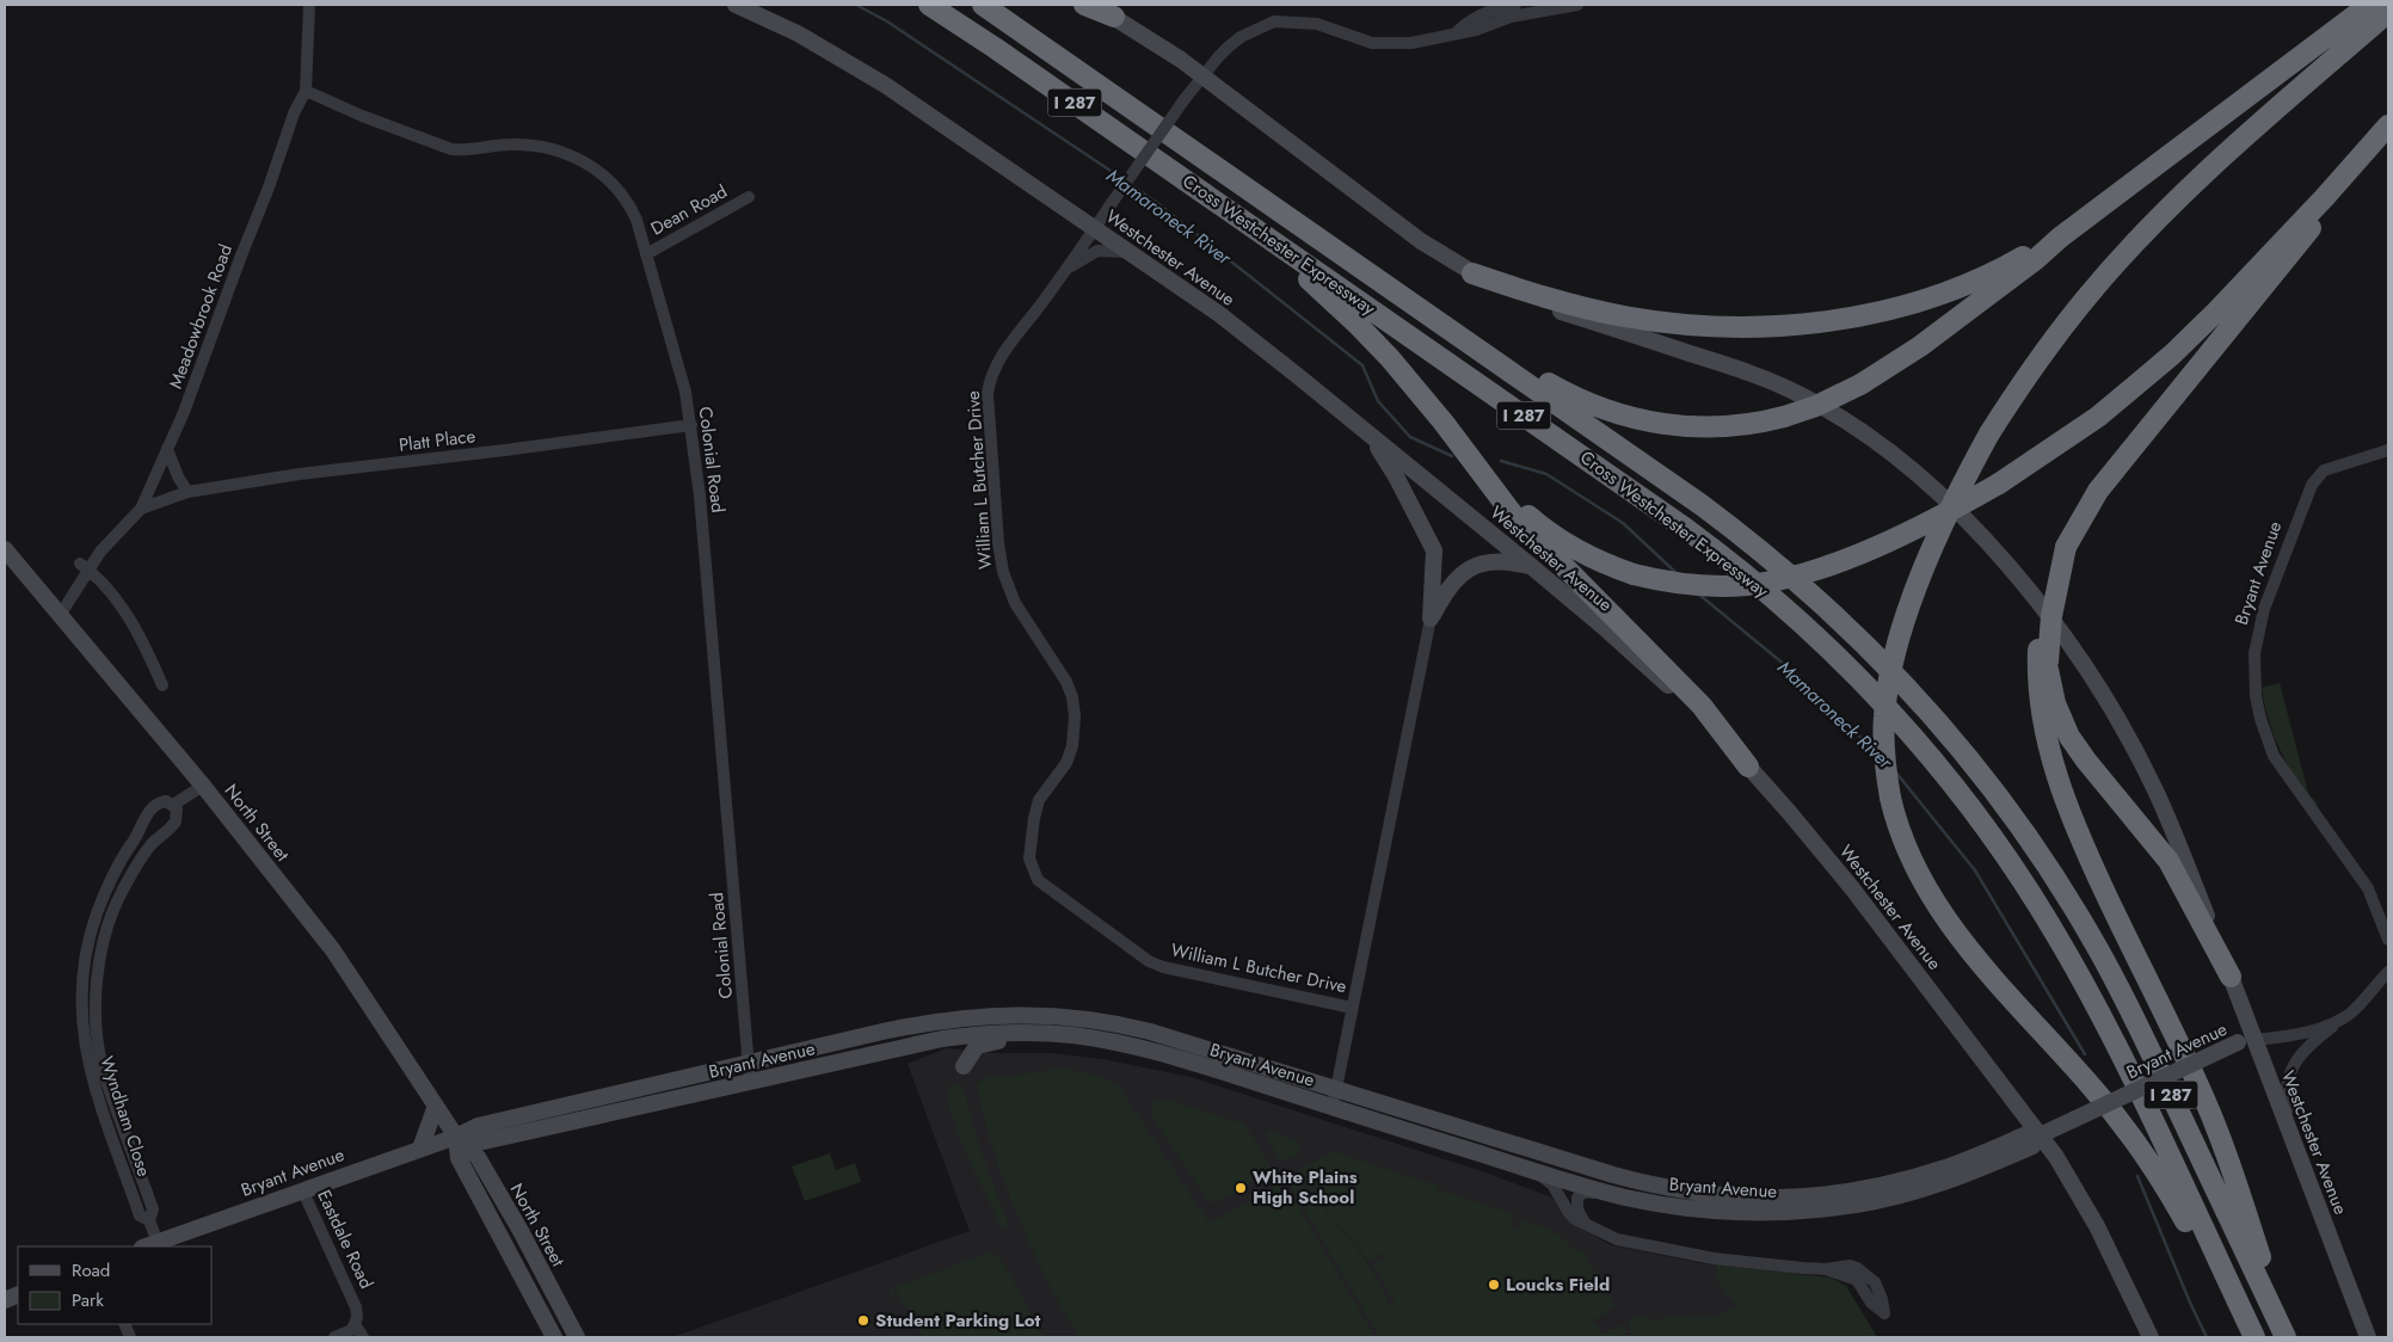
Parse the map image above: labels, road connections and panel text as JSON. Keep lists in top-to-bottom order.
{
  "streets": {
    "highway": ["I 287", "Cross Westchester Expressway"],
    "main road": ["Westchester Avenue", "Bryant Avenue", "North Street"],
    "street": [
      "Dean Road",
      "Meadowbrook Road",
      "Platt Place",
      "Colonial Road",
      "William L Butcher Drive",
      "Wyndham Close",
      "Eastdale Road"
    ]
  },
  "crossings": [
    ["Dean Road", "Colonial Road"],
    ["Westchester Avenue", "William L Butcher Drive"],
    ["Westchester Avenue", "Bryant Avenue"],
    ["Meadowbrook Road", "Platt Place"],
    ["Meadowbrook Road", "Colonial Road"],
    ["Meadowbrook Road", "North Street"],
    ["Platt Place", "Colonial Road"],
    ["Colonial Road", "Bryant Avenue"],
    ["Bryant Avenue", "North Street"],
    ["Bryant Avenue", "Wyndham Close"],
    ["Bryant Avenue", "Eastdale Road"],
    ["North Street", "Wyndham Close"]
  ],
  "water": ["Mamaroneck River"],
  "places": ["White Plains High School", "Loucks Field", "Student Parking Lot"],
  "legend": ["Road", "Park"]
}
